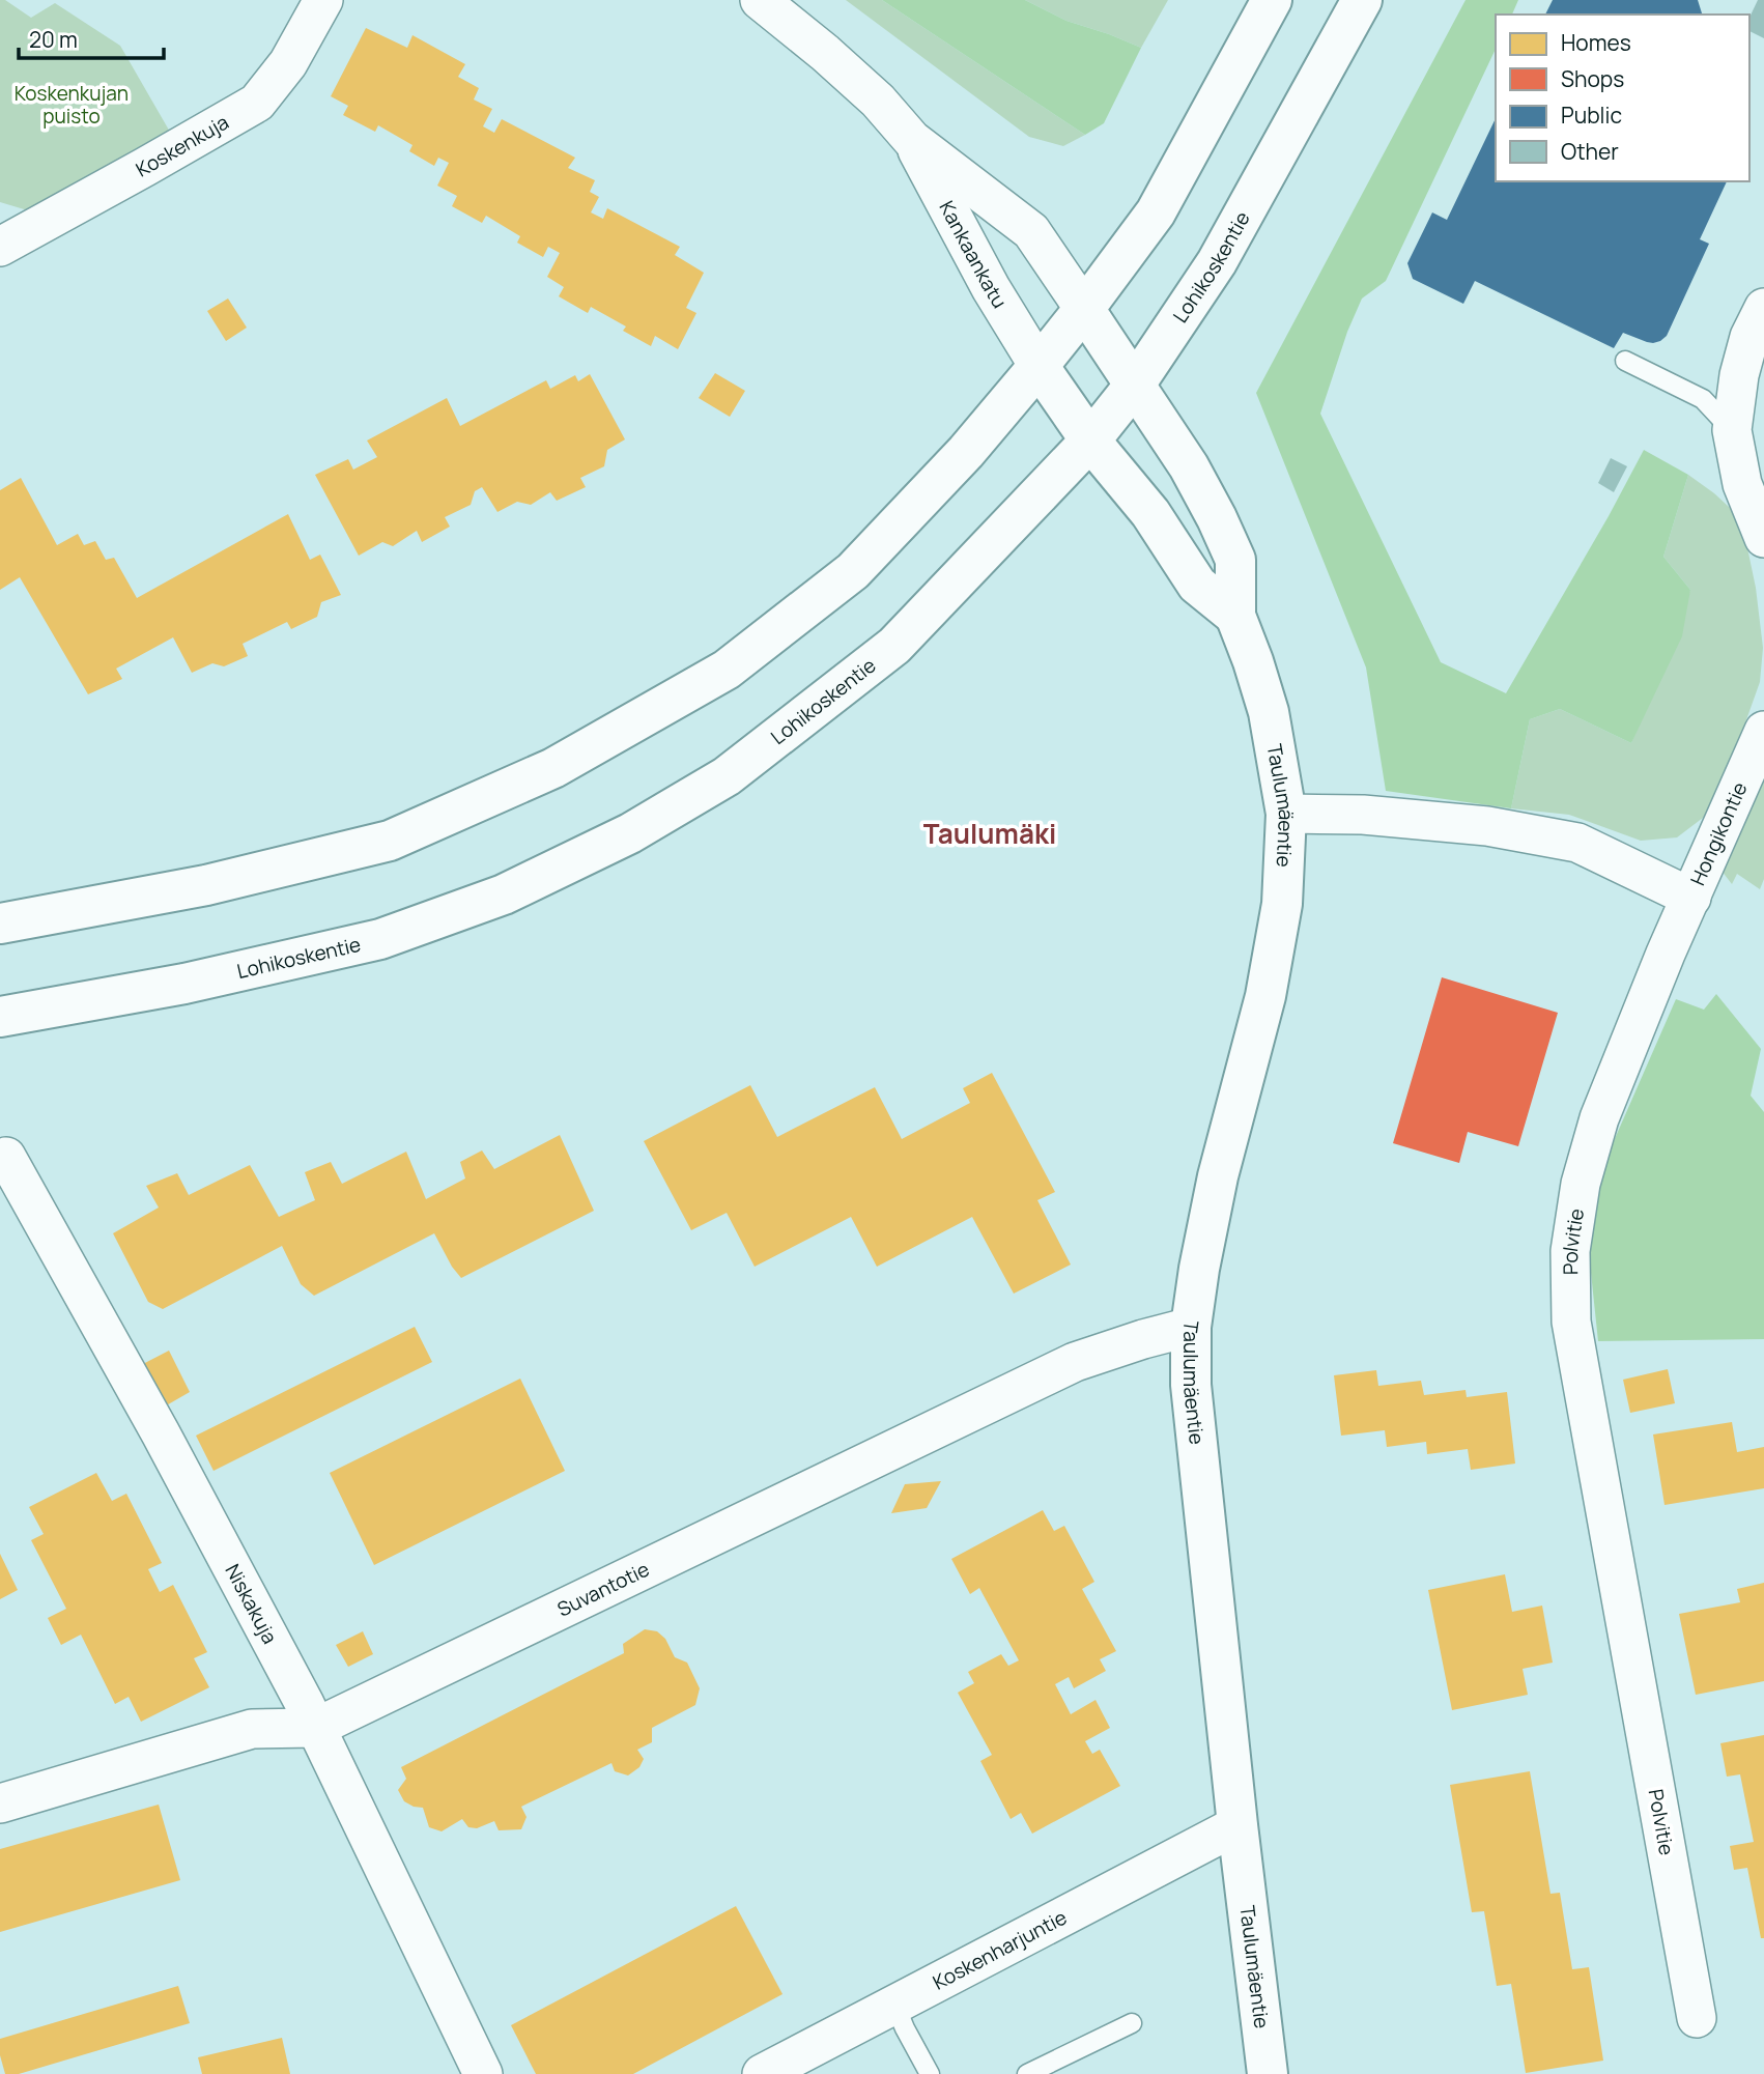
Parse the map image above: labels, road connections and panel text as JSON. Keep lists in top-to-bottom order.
{
  "streets": {
    "main road": ["Lohikoskentie", "Taulumäentie"],
    "street": [
      "Koskenkuja",
      "Kankaankatu",
      "Hongikontie",
      "Polvitie",
      "Suvantotie",
      "Niskakuja",
      "Koskenharjuntie"
    ]
  },
  "crossings": [
    ["Kankaankatu", "Taulumäentie"],
    ["Lohikoskentie", "Taulumäentie"],
    ["Taulumäentie", "Suvantotie"],
    ["Taulumäentie", "Koskenharjuntie"],
    ["Hongikontie", "Polvitie"],
    ["Suvantotie", "Niskakuja"]
  ],
  "districts": ["Taulumäki"],
  "parks": ["Koskenkujan puisto"],
  "legend": [
    "Homes",
    "Shops",
    "Public",
    "Other"
  ],
  "scale_bar": "20 m"
}
